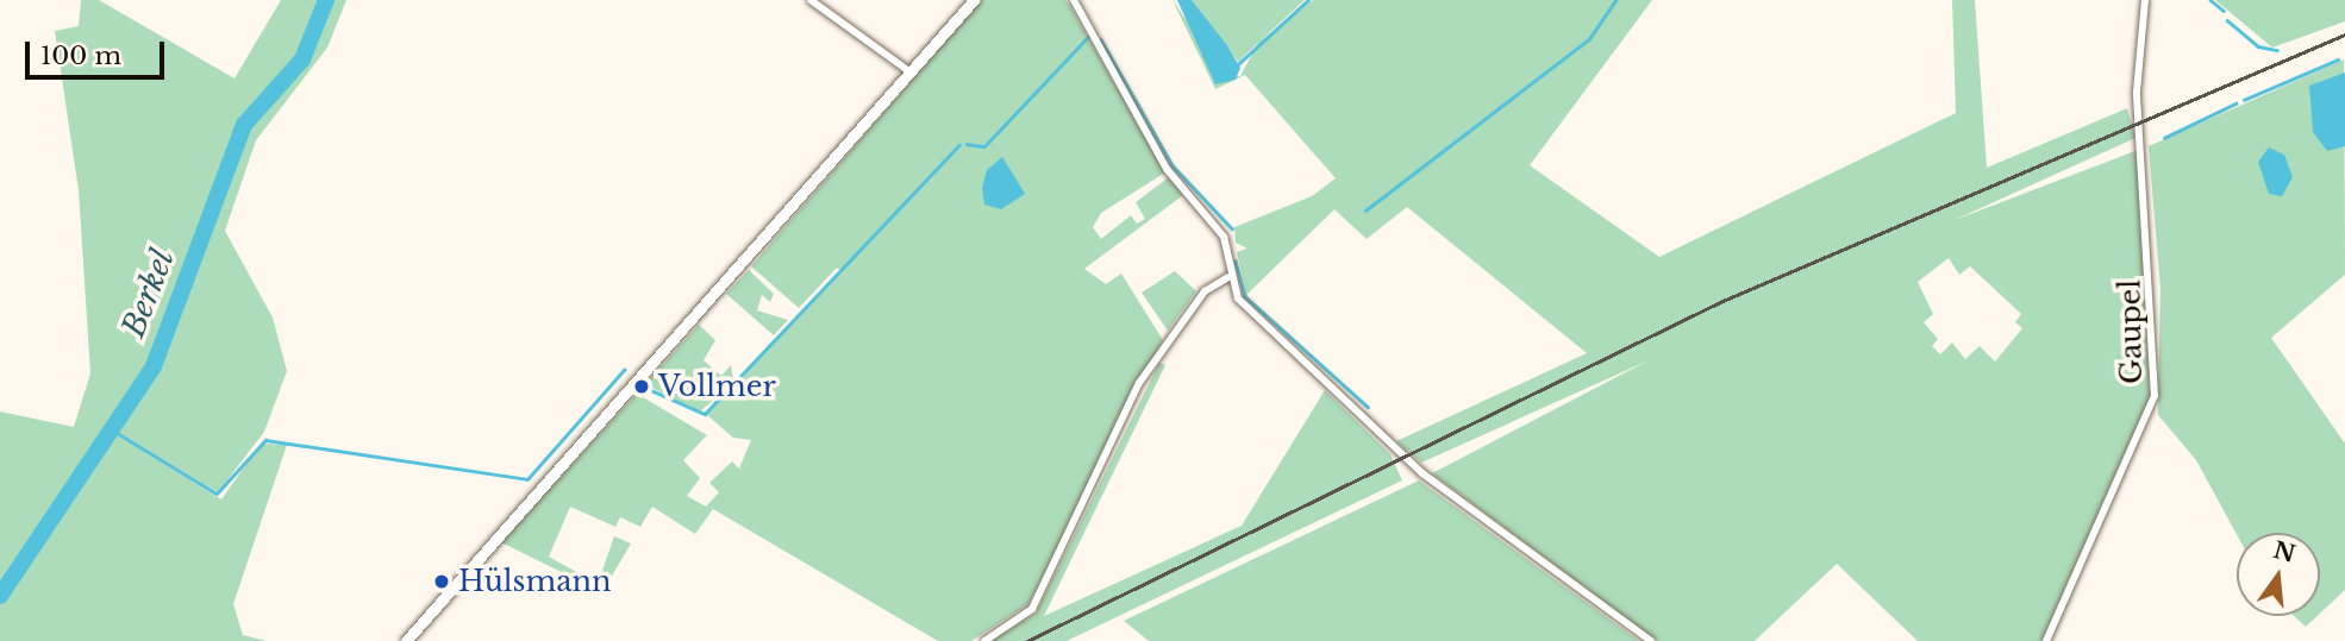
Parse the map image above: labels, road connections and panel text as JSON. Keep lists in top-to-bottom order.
{
  "streets": {
    "street": ["Gaupel"]
  },
  "water": ["Berkel"],
  "places": ["Vollmer", "Hülsmann"],
  "scale_bar": "100 m",
  "north": "top"
}
